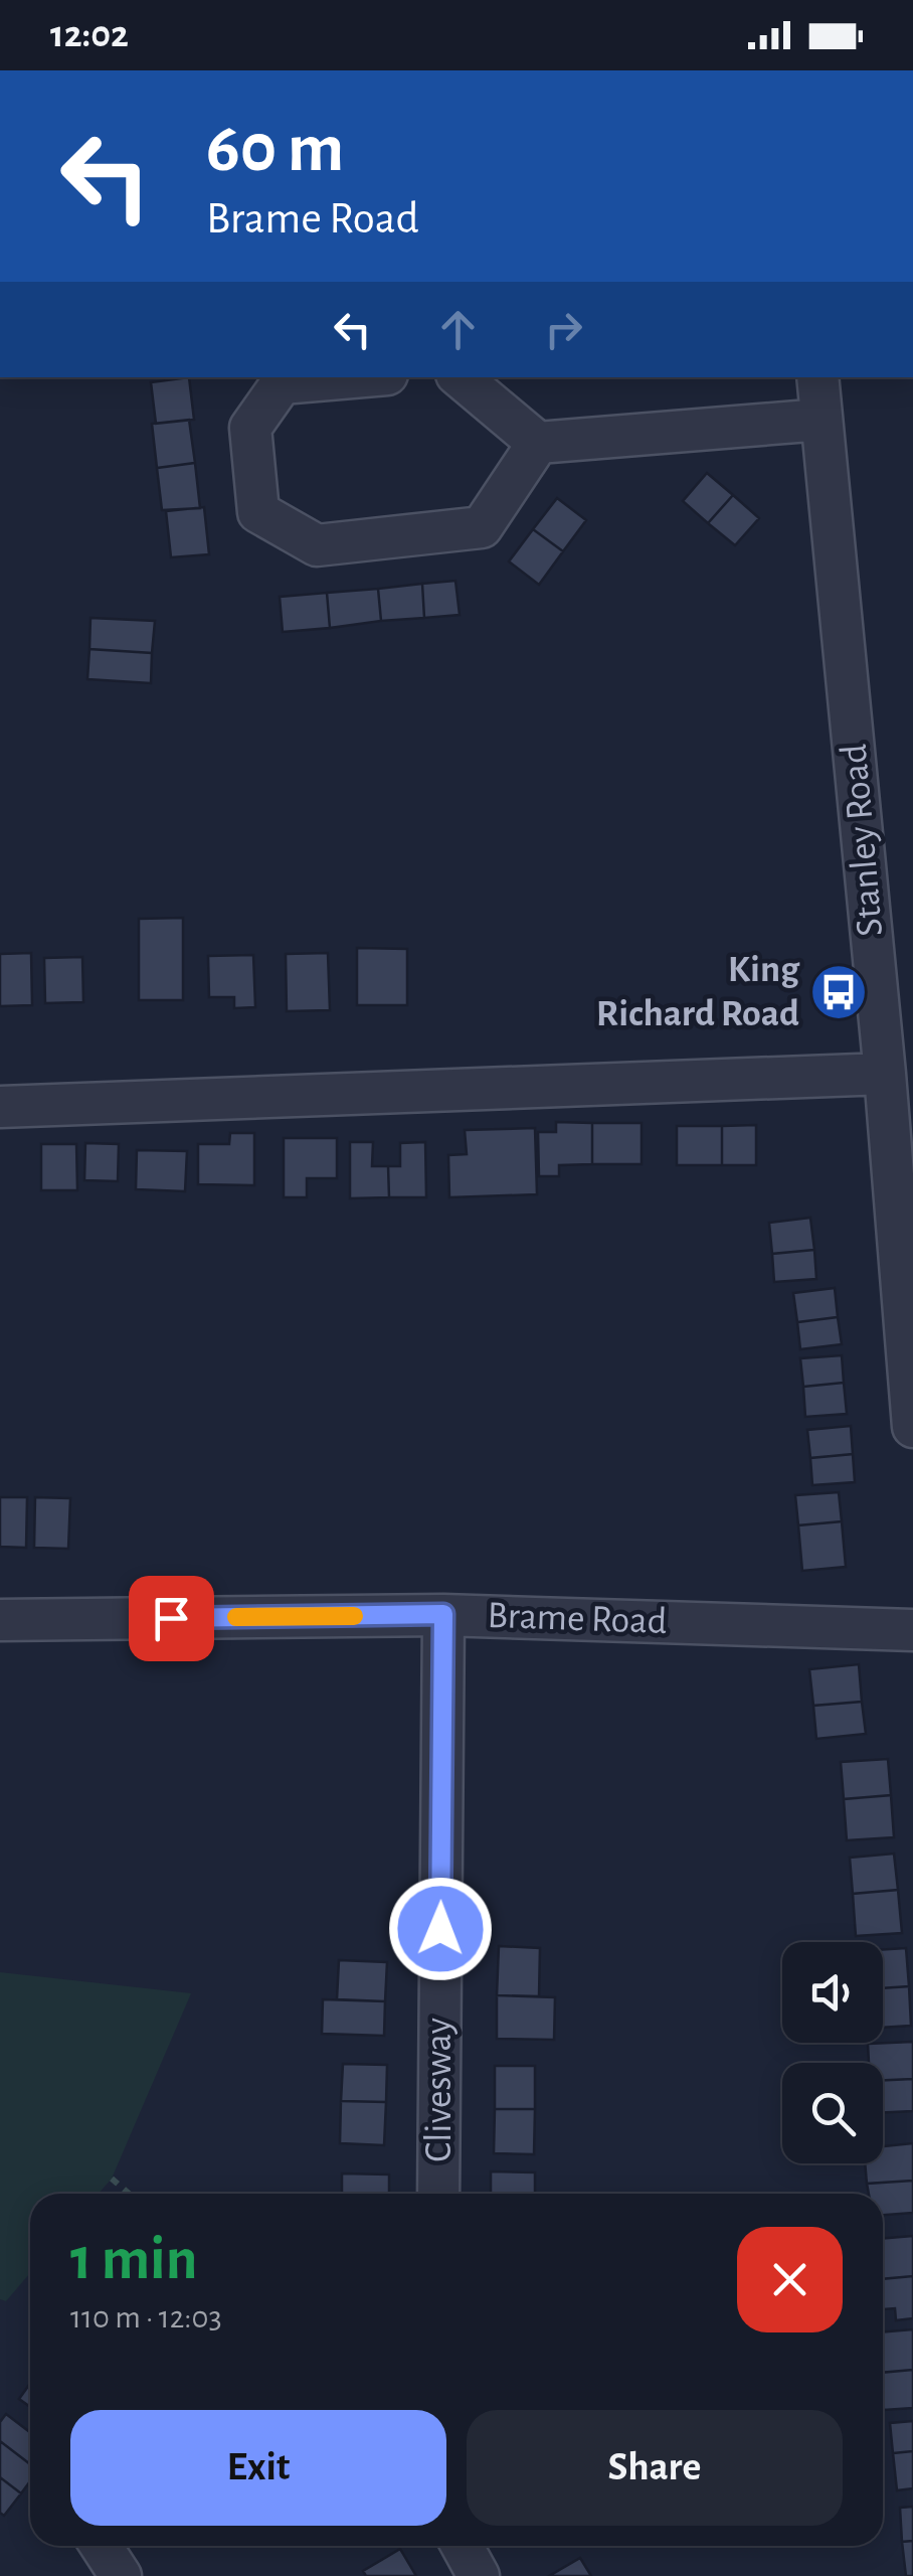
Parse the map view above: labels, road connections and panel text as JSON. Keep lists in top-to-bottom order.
{
  "streets": {
    "street": ["Stanley Road", "Brame Road", "Clivesway"]
  },
  "crossings": [
    ["Brame Road", "Clivesway"]
  ],
  "places": {
    "bus stop": ["King Richard Road"]
  },
  "page": {
    "status": "12:02",
    "turn": ["60 m", "Brame Road"],
    "heading": ["1 min", "110 m · 12:03"],
    "buttons": ["Exit", "Share"]
  }
}
